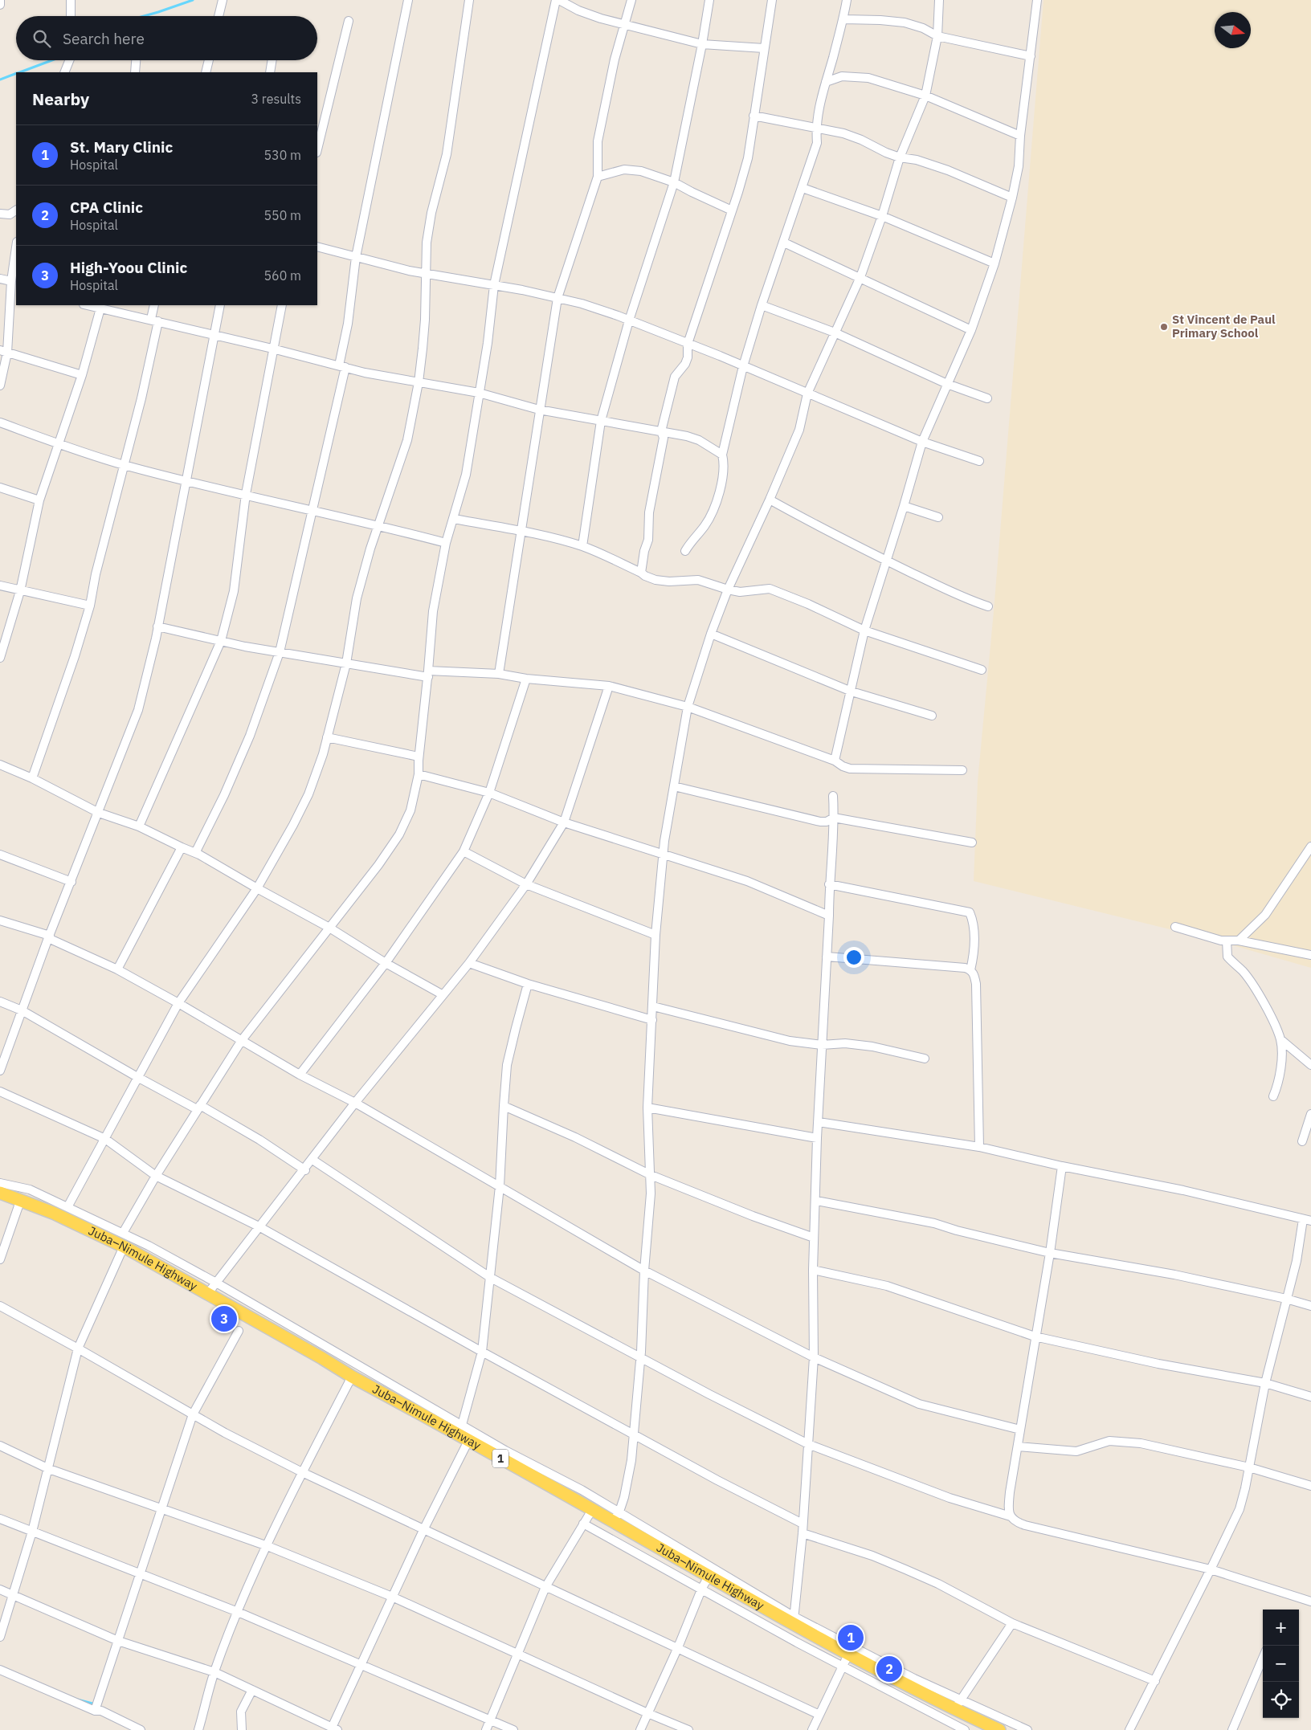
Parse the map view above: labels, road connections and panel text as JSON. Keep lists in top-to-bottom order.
{
  "streets": {
    "main road": ["Juba–Nimule Highway", "1"]
  },
  "places": ["St Vincent de Paul Primary School"],
  "north": "right",
  "page": {
    "search": "Search here",
    "heading": ["Nearby", "3 results"],
    "list": [
      {
        "mark": "1",
        "name": "St. Mary Clinic",
        "note": "Hospital",
        "value": "530 m"
      },
      {
        "mark": "2",
        "name": "CPA Clinic",
        "note": "Hospital",
        "value": "550 m"
      },
      {
        "mark": "3",
        "name": "High-Yoou Clinic",
        "note": "Hospital",
        "value": "560 m"
      }
    ],
    "pins": ["3", "1", "2"],
    "map_buttons": ["+", "−"]
  }
}
